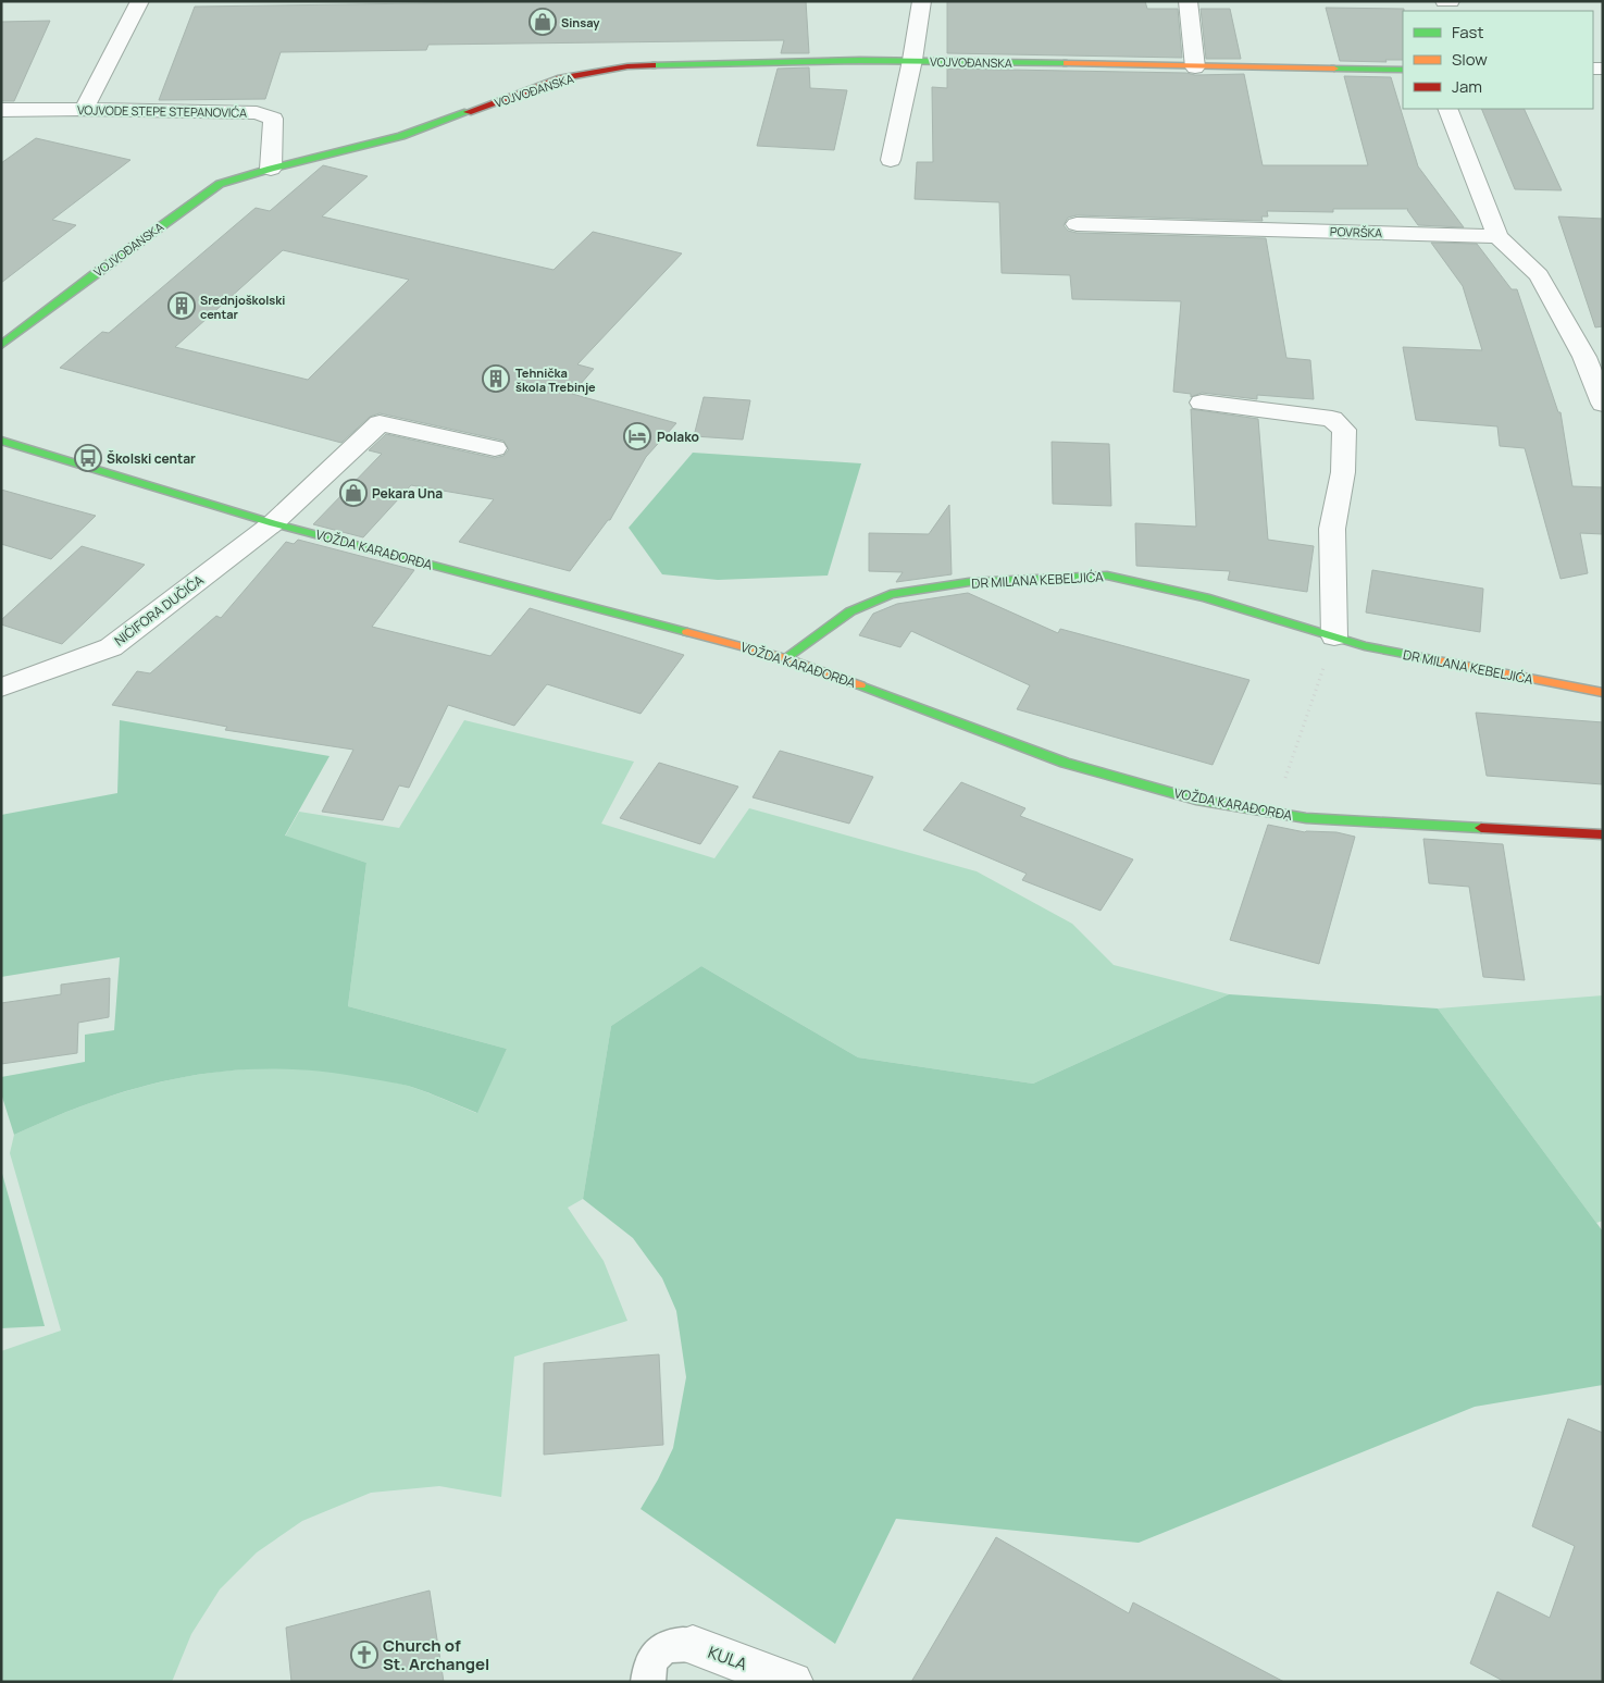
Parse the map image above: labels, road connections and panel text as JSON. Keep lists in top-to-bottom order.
{
  "streets": {
    "street": [
      "VOJVOĐANSKA",
      "VOJVODE STEPE STEPANOVIĆA",
      "POVRŠKA",
      "VOŽDA KARAĐORĐA",
      "DR MILANA KEBELJIĆA",
      "NIĆIFORA DUČIĆA",
      "KULA"
    ]
  },
  "crossings": [
    ["VOJVOĐANSKA", "VOJVODE STEPE STEPANOVIĆA"],
    ["VOŽDA KARAĐORĐA", "DR MILANA KEBELJIĆA"],
    ["VOŽDA KARAĐORĐA", "NIĆIFORA DUČIĆA"]
  ],
  "places": {
    "shop": ["Sinsay", "Pekara Una"],
    "building": ["Srednjoškolski centar", "Tehnička škola Trebinje"],
    "hotel": ["Polako"],
    "bus stop": ["Školski centar"],
    "church": ["Church of St. Archangel"]
  },
  "legend": ["Fast", "Slow", "Jam"]
}
